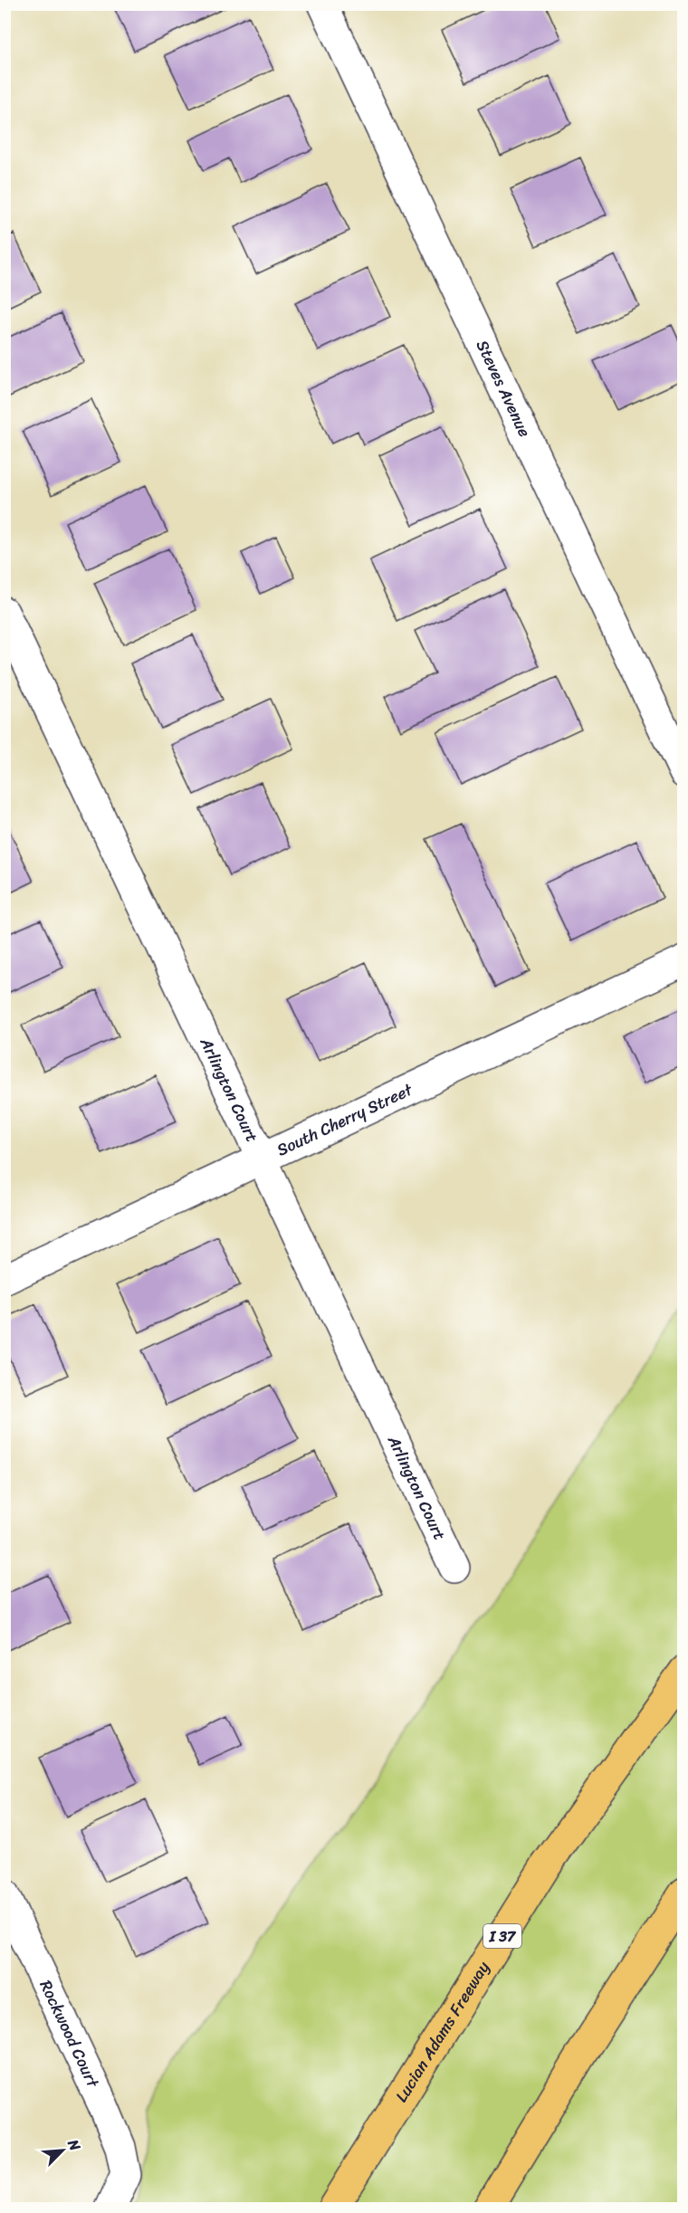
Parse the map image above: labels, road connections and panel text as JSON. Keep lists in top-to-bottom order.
{
  "streets": {
    "highway": ["I 37", "Lucian Adams Freeway"],
    "street": [
      "Steves Avenue",
      "Arlington Court",
      "South Cherry Street",
      "Rockwood Court"
    ]
  },
  "crossings": [
    ["Arlington Court", "South Cherry Street"]
  ],
  "north": "top right"
}
